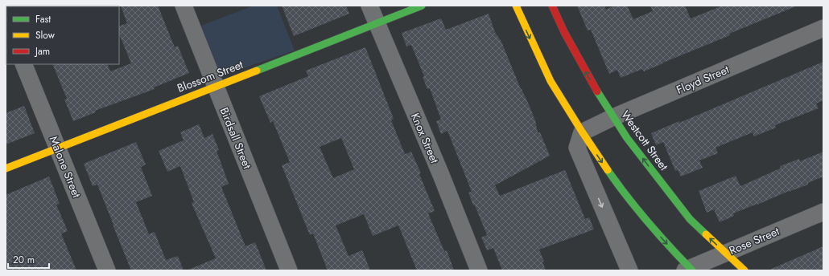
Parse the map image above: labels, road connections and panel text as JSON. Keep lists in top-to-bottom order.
{
  "streets": {
    "main road": ["Blossom Street", "Westcott Street"],
    "street": [
      "Floyd Street",
      "Birdsall Street",
      "Knox Street",
      "Malone Street",
      "Rose Street"
    ]
  },
  "crossings": [
    ["Blossom Street", "Birdsall Street"],
    ["Blossom Street", "Knox Street"],
    ["Blossom Street", "Malone Street"],
    ["Floyd Street", "Westcott Street"],
    ["Westcott Street", "Rose Street"]
  ],
  "legend": ["Fast", "Slow", "Jam"],
  "scale_bar": "20 m"
}
